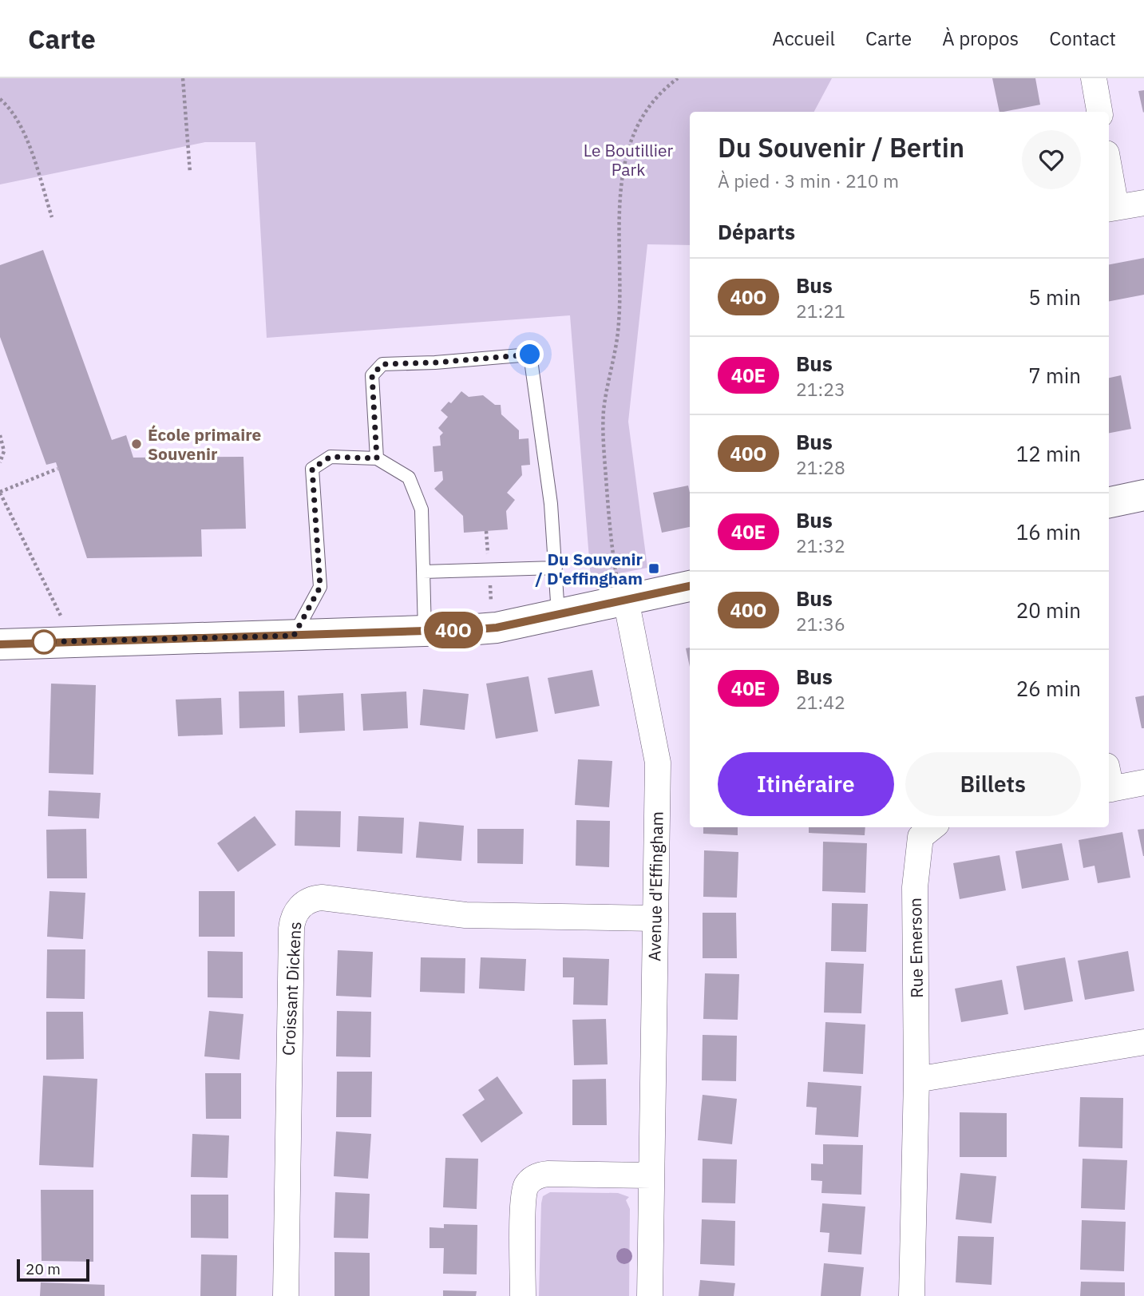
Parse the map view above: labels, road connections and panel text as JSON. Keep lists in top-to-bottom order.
{
  "streets": {
    "street": ["Avenue d'Effingham", "Rue Emerson", "Croissant Dickens"]
  },
  "crossings": [
    ["Avenue d'Effingham", "Croissant Dickens"]
  ],
  "parks": ["Le Boutillier Park"],
  "places": {
    "other": ["École primaire Souvenir"],
    "transit": ["Du Souvenir / D'effingham"]
  },
  "lines": ["bus line 40O"],
  "scale_bar": "20 m",
  "page": {
    "header": "Carte",
    "nav": [
      "Accueil",
      "Carte",
      "À propos",
      "Contact"
    ],
    "on_map": "40O",
    "heading": [
      ["Du Souvenir / Bertin", "À pied · 3 min · 210 m"],
      "Départs"
    ],
    "list": [
      {
        "mark": "40O",
        "name": "Bus",
        "note": "21:21",
        "value": "5 min"
      },
      {
        "mark": "40E",
        "name": "Bus",
        "note": "21:23",
        "value": "7 min"
      },
      {
        "mark": "40O",
        "name": "Bus",
        "note": "21:28",
        "value": "12 min"
      },
      {
        "mark": "40E",
        "name": "Bus",
        "note": "21:32",
        "value": "16 min"
      },
      {
        "mark": "40O",
        "name": "Bus",
        "note": "21:36",
        "value": "20 min"
      },
      {
        "mark": "40E",
        "name": "Bus",
        "note": "21:42",
        "value": "26 min"
      }
    ],
    "buttons": ["Itinéraire", "Billets"],
    "scale": "20 m"
  }
}
